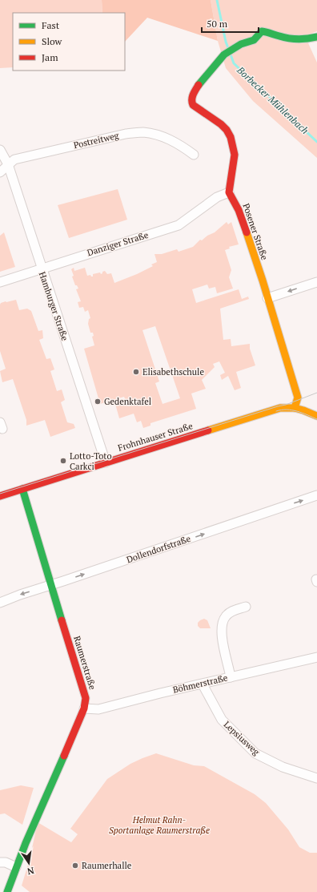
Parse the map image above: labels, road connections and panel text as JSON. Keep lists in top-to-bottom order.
{
  "streets": {
    "street": [
      "Postreitweg",
      "Posener Straße",
      "Danziger Straße",
      "Hamburger Straße",
      "Frohnhauser Straße",
      "Dollendorfstraße",
      "Raumerstraße",
      "Böhmerstraße",
      "Lepsiusweg"
    ]
  },
  "crossings": [
    ["Postreitweg", "Hamburger Straße"],
    ["Posener Straße", "Danziger Straße"],
    ["Posener Straße", "Frohnhauser Straße"],
    ["Danziger Straße", "Hamburger Straße"],
    ["Hamburger Straße", "Frohnhauser Straße"],
    ["Frohnhauser Straße", "Raumerstraße"],
    ["Dollendorfstraße", "Raumerstraße"],
    ["Raumerstraße", "Böhmerstraße"],
    ["Böhmerstraße", "Lepsiusweg"]
  ],
  "water": ["Borbecker Mühlenbach"],
  "parks": ["Helmut Rahn- Sportanlage Raumerstraße"],
  "places": [
    "Elisabethschule",
    "Gedenktafel",
    "Lotto-Toto Carkci",
    "Raumerhalle"
  ],
  "legend": ["Fast", "Slow", "Jam"],
  "scale_bar": "50 m",
  "north": "bottom"
}
